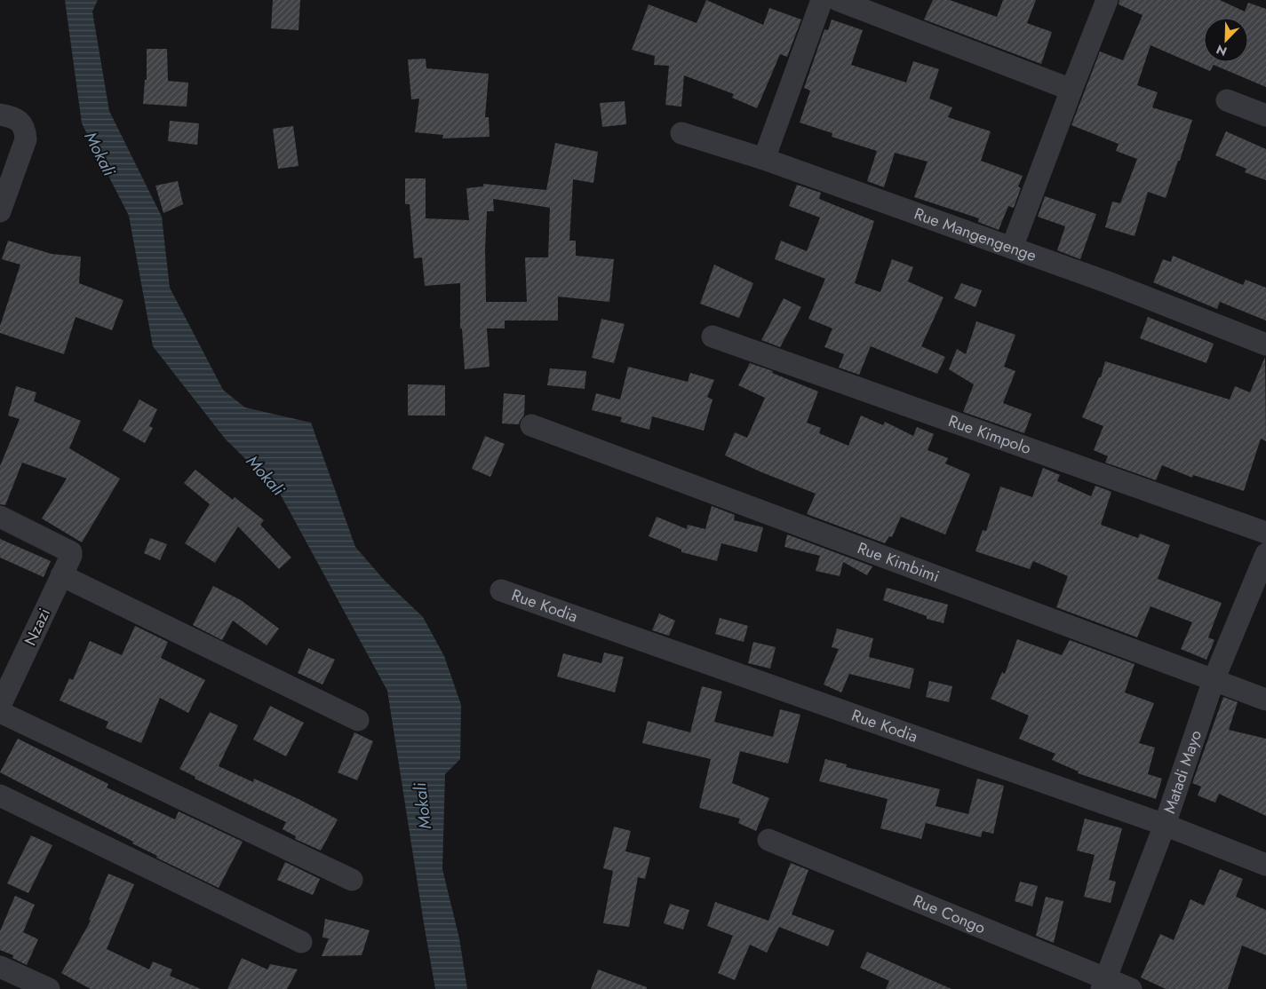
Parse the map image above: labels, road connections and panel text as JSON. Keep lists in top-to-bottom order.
{
  "streets": {
    "street": [
      "Rue Mangengenge",
      "Rue Kimpolo",
      "Rue Kimbimi",
      "Rue Kodia",
      "Nzazi",
      "Matadi Mayo",
      "Rue Congo"
    ]
  },
  "crossings": [
    ["Rue Kimbimi", "Matadi Mayo"],
    ["Rue Kodia", "Matadi Mayo"],
    ["Matadi Mayo", "Rue Congo"]
  ],
  "water": ["Mokali"],
  "north": "bottom left"
}
